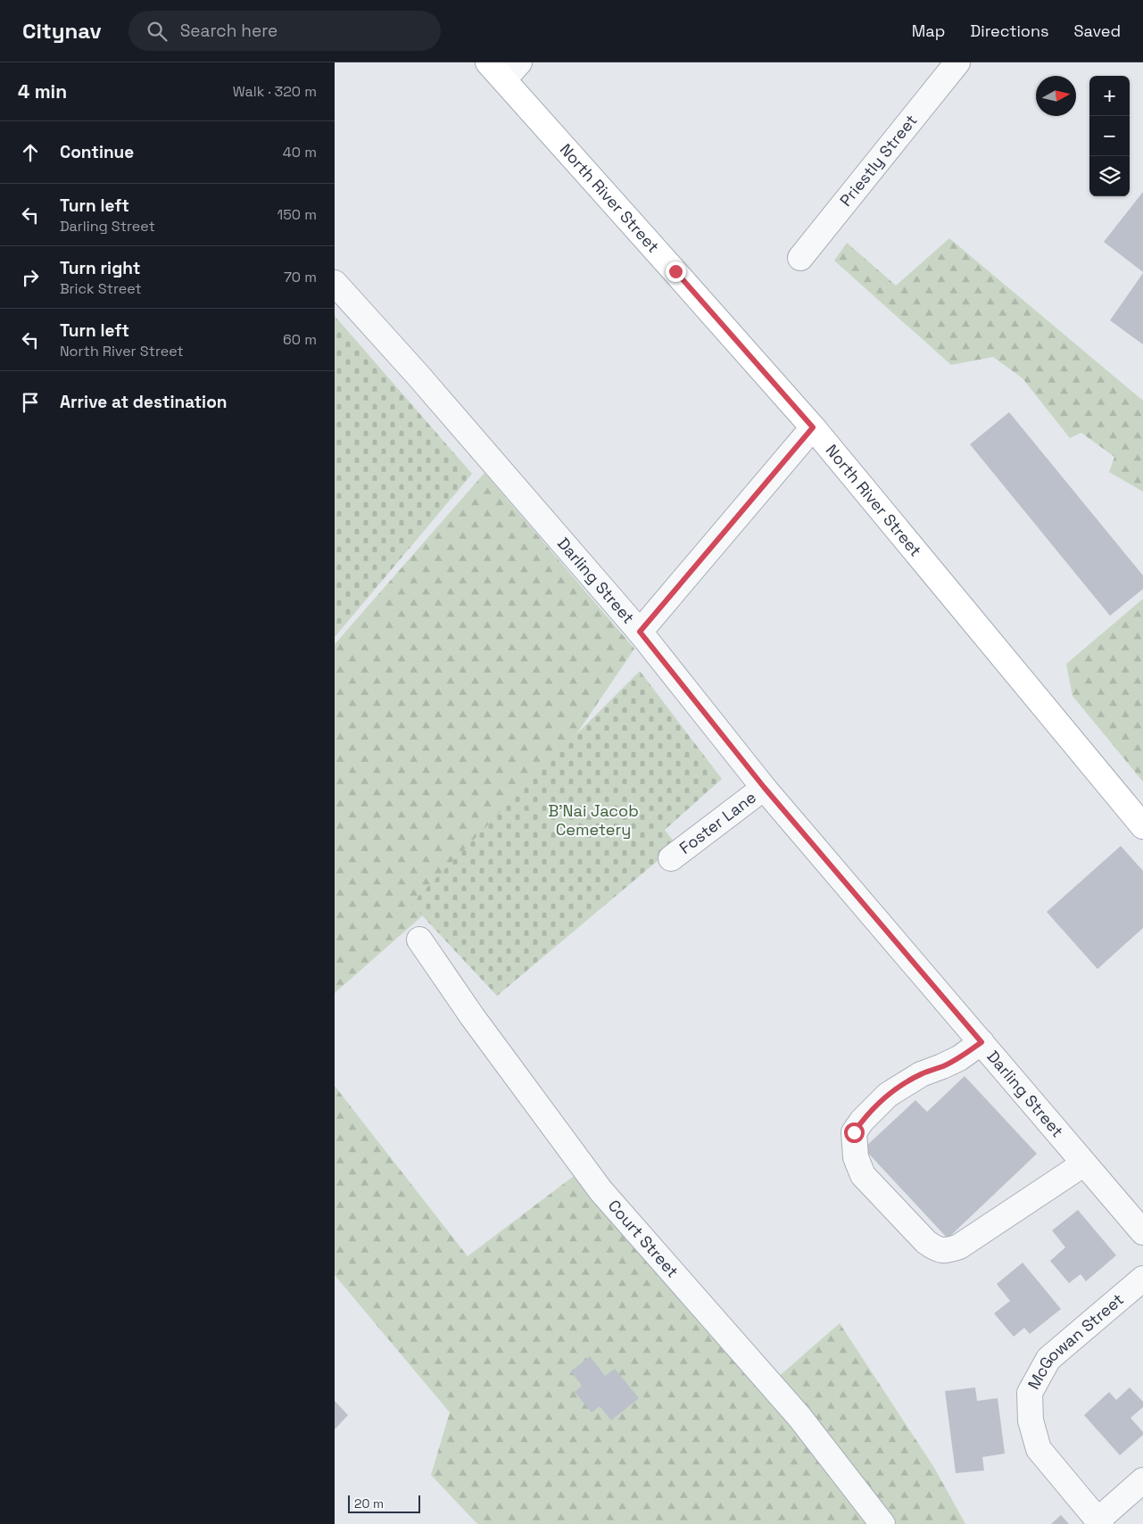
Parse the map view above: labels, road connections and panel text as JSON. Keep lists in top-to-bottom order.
{
  "streets": {
    "main road": ["North River Street"],
    "street": [
      "Priestly Street",
      "Darling Street",
      "Foster Lane",
      "Court Street",
      "McGowan Street"
    ]
  },
  "crossings": [
    ["Darling Street", "Foster Lane"]
  ],
  "parks": ["B'Nai Jacob Cemetery"],
  "scale_bar": "20 m",
  "north": "right",
  "page": {
    "header": "Citynav",
    "search": "Search here",
    "nav": ["Map", "Directions", "Saved"],
    "heading": ["4 min", "Walk · 320 m"],
    "map_buttons": ["+", "−"],
    "list": [
      ["Continue", "40 m"],
      ["Turn left", "Darling Street", "150 m"],
      ["Turn right", "Brick Street", "70 m"],
      ["Turn left", "North River Street", "60 m"],
      "Arrive at destination"
    ],
    "scale": "20 m"
  }
}
